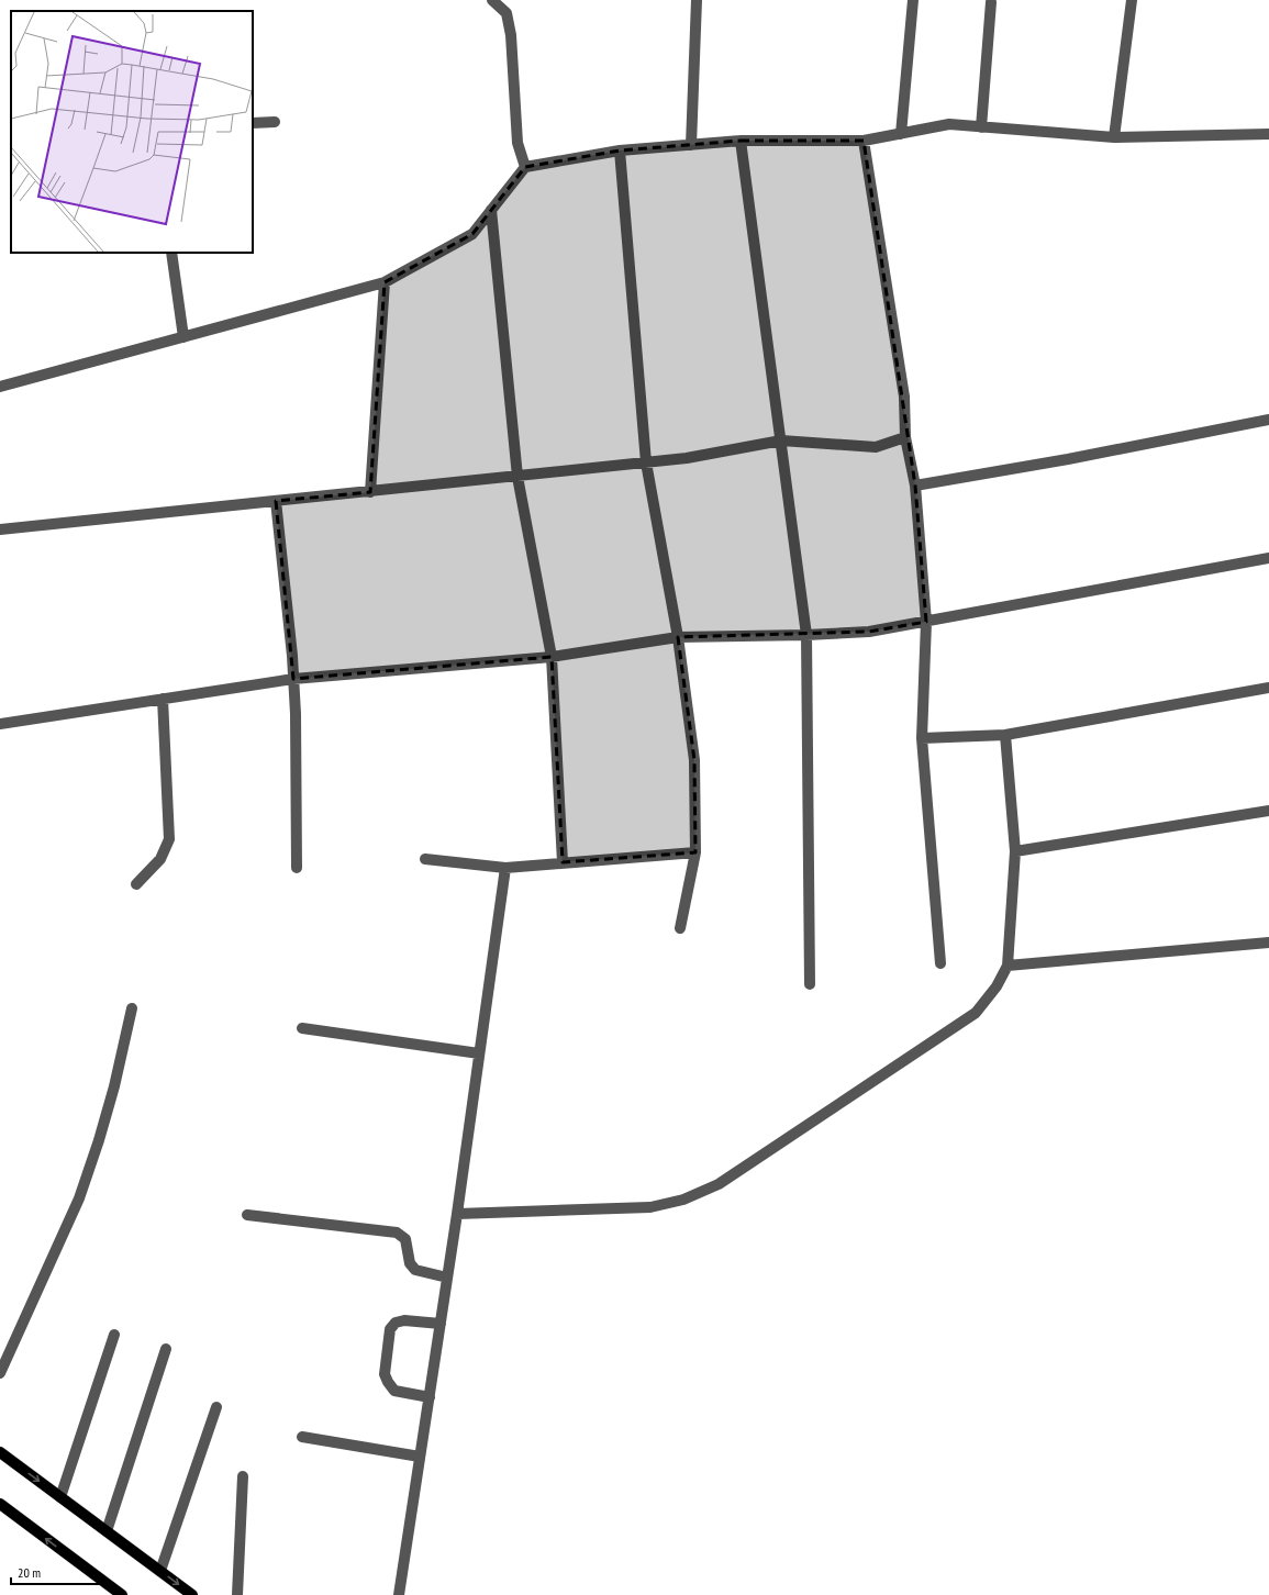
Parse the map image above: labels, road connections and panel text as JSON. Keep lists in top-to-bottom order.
{
  "scale_bar": "20 m"
}
